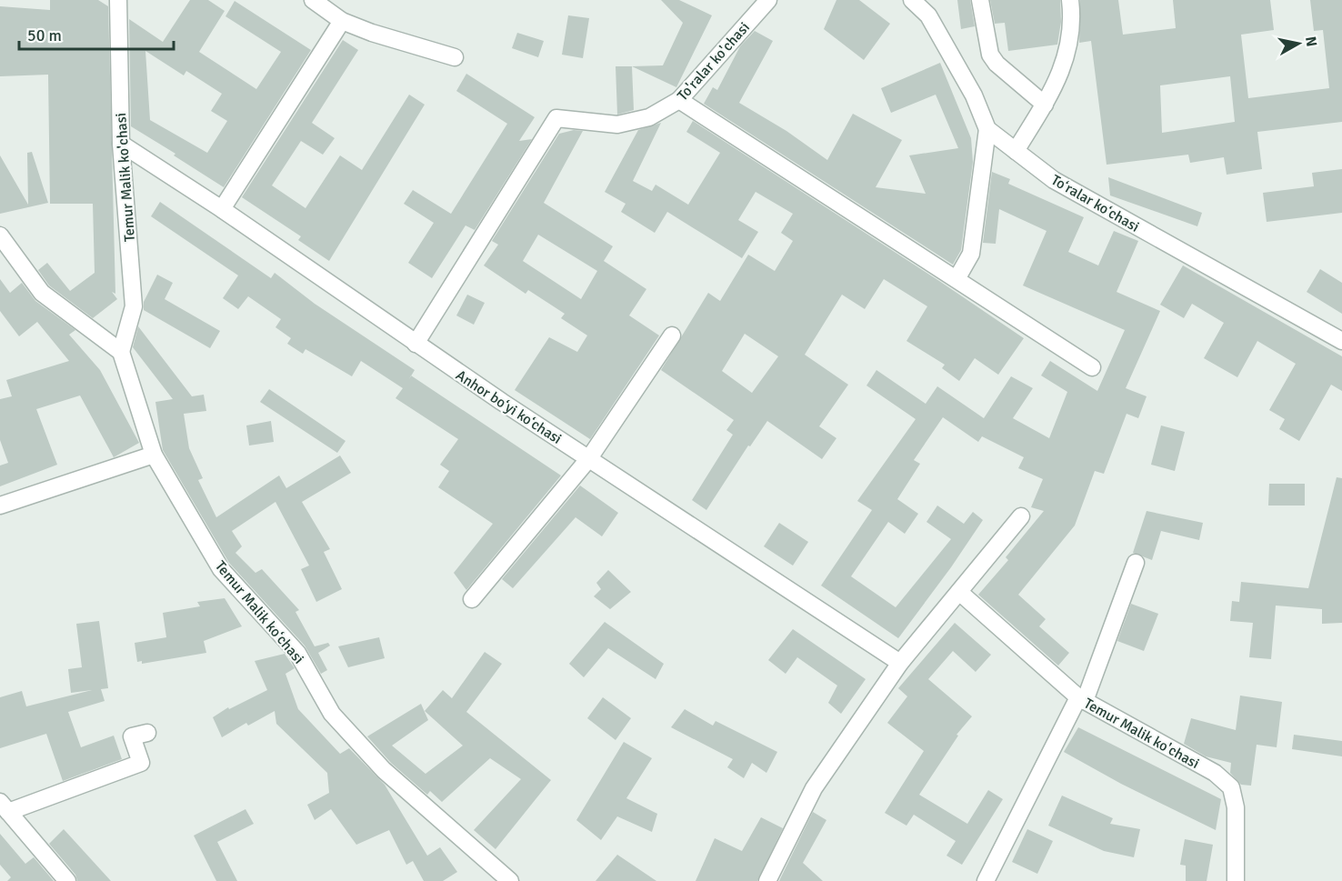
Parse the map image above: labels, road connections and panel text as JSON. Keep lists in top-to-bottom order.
{
  "streets": {
    "street": [
      "To'ralar ko'chasi",
      "Temur Malik ko'chasi",
      "Toʻralar koʻchasi",
      "Anhor boʻyi koʻchasi",
      "Temur Malik koʻchasi"
    ]
  },
  "crossings": [
    ["To'ralar ko'chasi", "Anhor boʻyi koʻchasi"],
    ["Temur Malik ko'chasi", "Anhor boʻyi koʻchasi"],
    ["Temur Malik ko'chasi", "Temur Malik koʻchasi"]
  ],
  "scale_bar": "50 m",
  "north": "right"
}
